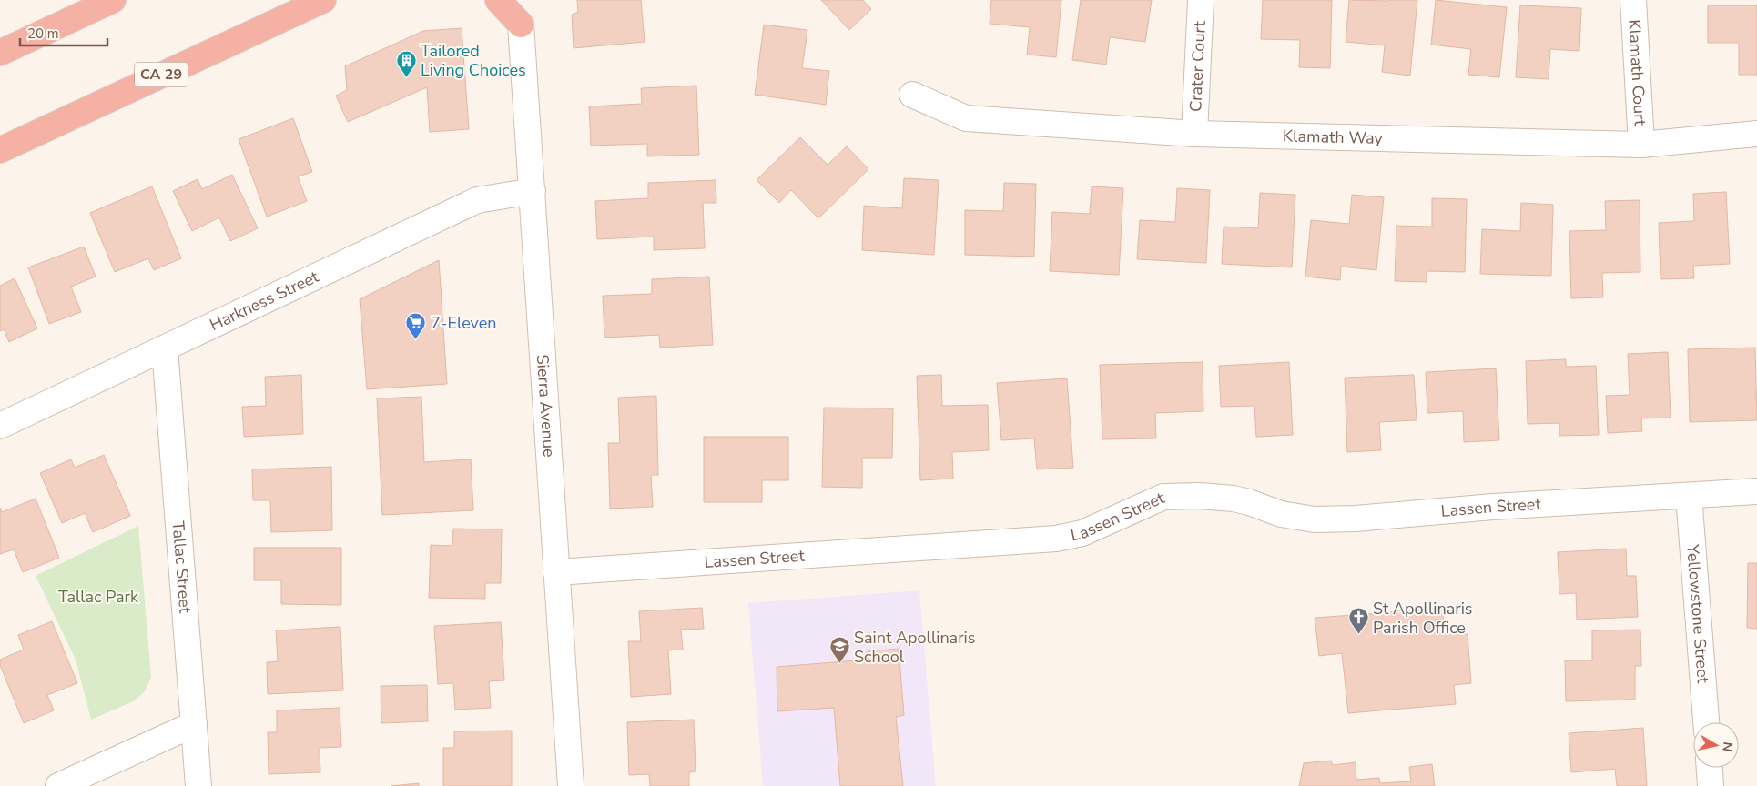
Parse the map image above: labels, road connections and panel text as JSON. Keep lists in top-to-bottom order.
{
  "streets": {
    "highway": ["CA 29"],
    "street": [
      "Crater Court",
      "Klamath Court",
      "Klamath Way",
      "Harkness Street",
      "Sierra Avenue",
      "Lassen Street",
      "Tallac Street",
      "Yellowstone Street"
    ]
  },
  "crossings": [
    ["Crater Court", "Klamath Way"],
    ["Klamath Court", "Klamath Way"],
    ["Harkness Street", "Sierra Avenue"],
    ["Harkness Street", "Tallac Street"],
    ["Sierra Avenue", "Lassen Street"],
    ["Lassen Street", "Yellowstone Street"]
  ],
  "parks": ["Tallac Park"],
  "places": {
    "building": ["Tailored Living Choices"],
    "supermarket": ["7-Eleven"],
    "church": ["St Apollinaris Parish Office"],
    "school or university": ["Saint Apollinaris School"]
  },
  "scale_bar": "20 m",
  "north": "right"
}
